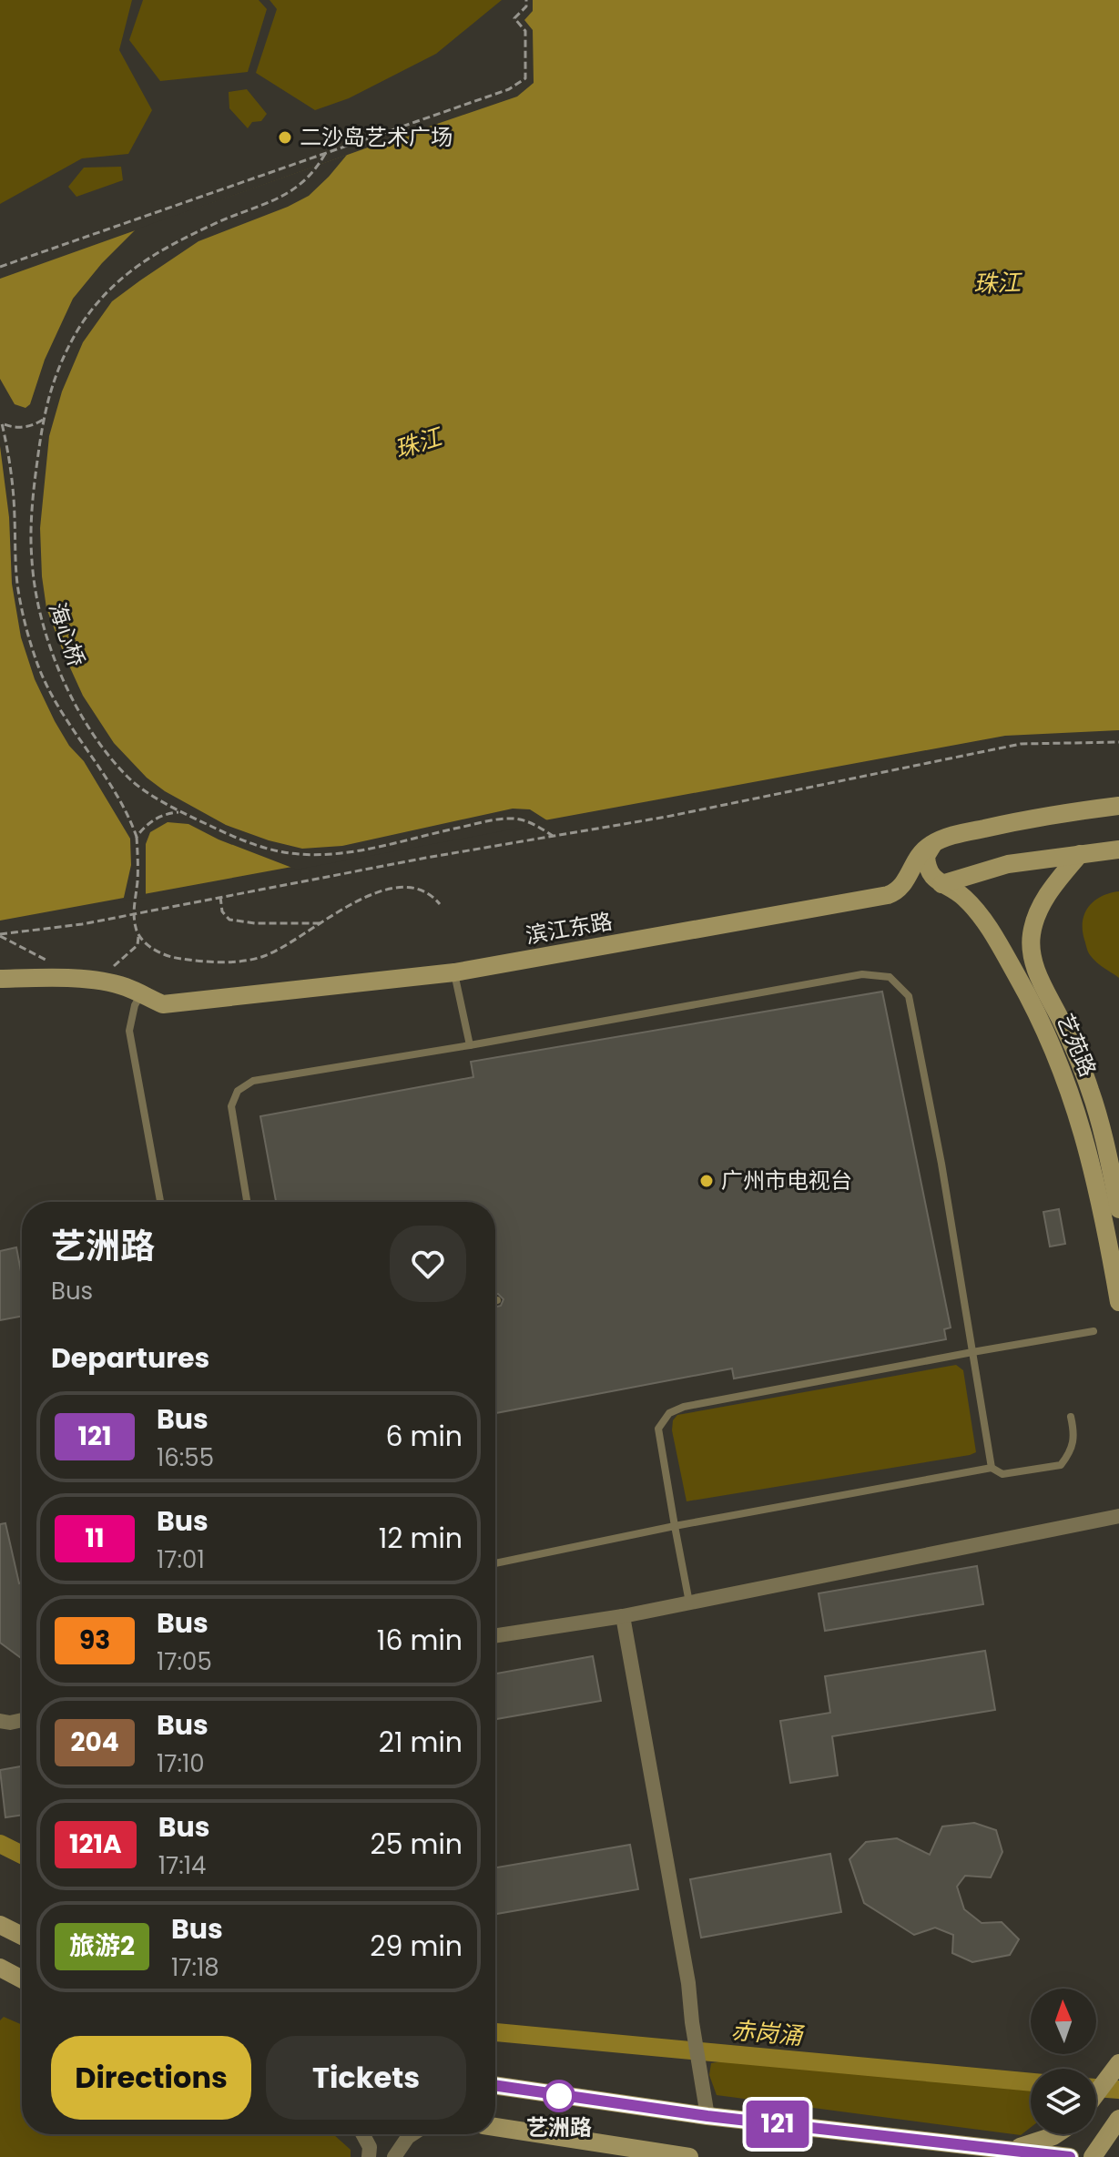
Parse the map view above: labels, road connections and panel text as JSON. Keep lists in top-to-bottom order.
{
  "streets": {
    "street": ["滨江东路", "艺苑路"],
    "path": ["海心桥"]
  },
  "crossings": [
    ["滨江东路", "艺苑路"]
  ],
  "water": ["珠江", "赤岗涌"],
  "places": ["二沙岛艺术广场", "广州市电视台", "艺洲路"],
  "lines": ["bus line 121"],
  "north": "top",
  "page": {
    "on_map": "121",
    "heading": [
      ["艺洲路", "Bus"],
      "Departures"
    ],
    "list": [
      {
        "mark": "121",
        "name": "Bus",
        "note": "16:55",
        "value": "6 min"
      },
      {
        "mark": "11",
        "name": "Bus",
        "note": "17:01",
        "value": "12 min"
      },
      {
        "mark": "93",
        "name": "Bus",
        "note": "17:05",
        "value": "16 min"
      },
      {
        "mark": "204",
        "name": "Bus",
        "note": "17:10",
        "value": "21 min"
      },
      {
        "mark": "121A",
        "name": "Bus",
        "note": "17:14",
        "value": "25 min"
      },
      {
        "mark": "旅游2",
        "name": "Bus",
        "note": "17:18",
        "value": "29 min"
      }
    ],
    "buttons": ["Directions", "Tickets"]
  }
}
